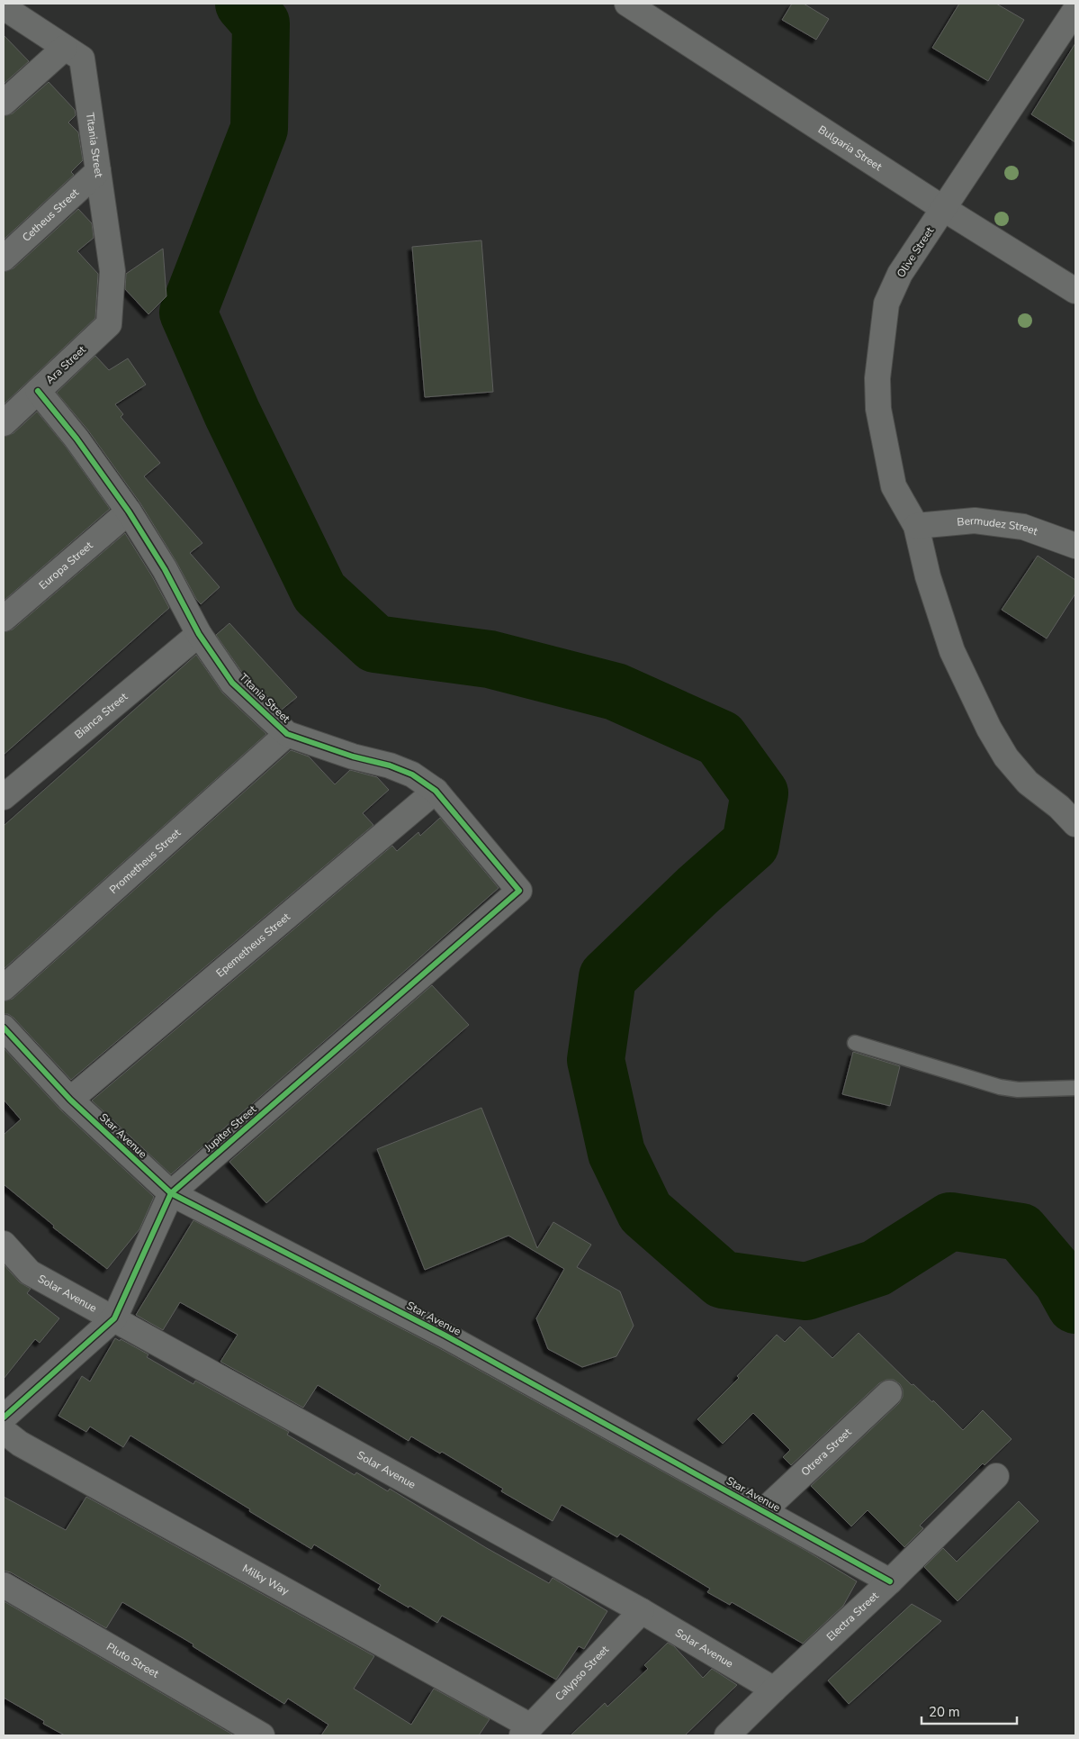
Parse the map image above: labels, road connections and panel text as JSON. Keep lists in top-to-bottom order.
{
  "streets": {
    "street": [
      "Titania Street",
      "Bulgaria Street",
      "Cetheus Street",
      "Olive Street",
      "Ara Street",
      "Bermudez Street",
      "Europa Street",
      "Bianca Street",
      "Prometheus Street",
      "Epemetheus Street",
      "Jupiter Street",
      "Star Avenue",
      "Solar Avenue",
      "Otrera Street",
      "Milky Way",
      "Electra Street",
      "Pluto Street",
      "Calypso Street"
    ]
  },
  "crossings": [
    ["Titania Street", "Cetheus Street"],
    ["Titania Street", "Ara Street"],
    ["Titania Street", "Europa Street"],
    ["Titania Street", "Bianca Street"],
    ["Titania Street", "Prometheus Street"],
    ["Titania Street", "Epemetheus Street"],
    ["Titania Street", "Jupiter Street"],
    ["Bulgaria Street", "Olive Street"],
    ["Olive Street", "Bermudez Street"],
    ["Epemetheus Street", "Star Avenue"],
    ["Jupiter Street", "Star Avenue"],
    ["Jupiter Street", "Solar Avenue"],
    ["Star Avenue", "Otrera Street"],
    ["Star Avenue", "Electra Street"],
    ["Solar Avenue", "Electra Street"],
    ["Solar Avenue", "Calypso Street"],
    ["Milky Way", "Calypso Street"]
  ],
  "scale_bar": "20 m"
}
